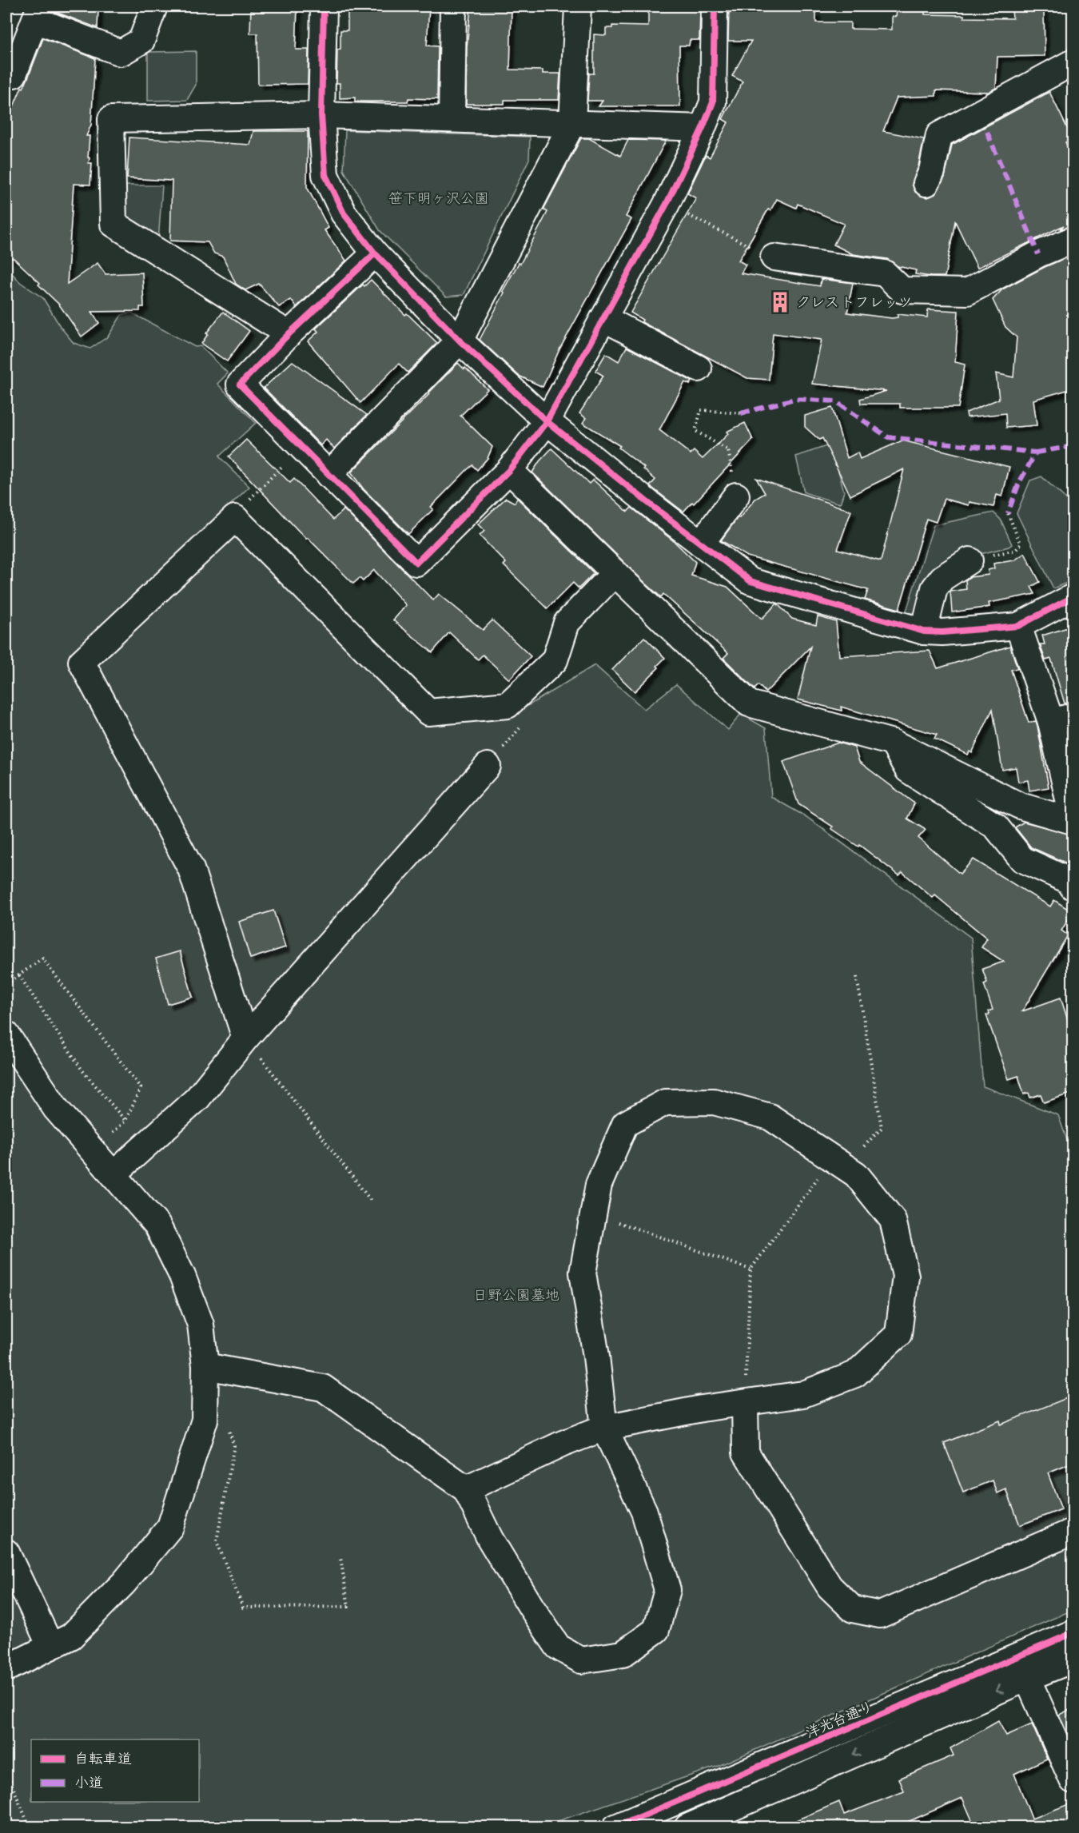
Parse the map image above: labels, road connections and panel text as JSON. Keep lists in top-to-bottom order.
{
  "streets": {
    "street": ["洋光台通り"]
  },
  "parks": ["笹下明ヶ沢公園", "日野公園墓地"],
  "places": {
    "building": ["クレストフレッツ"]
  },
  "legend": ["自転車道", "小道"]
}
